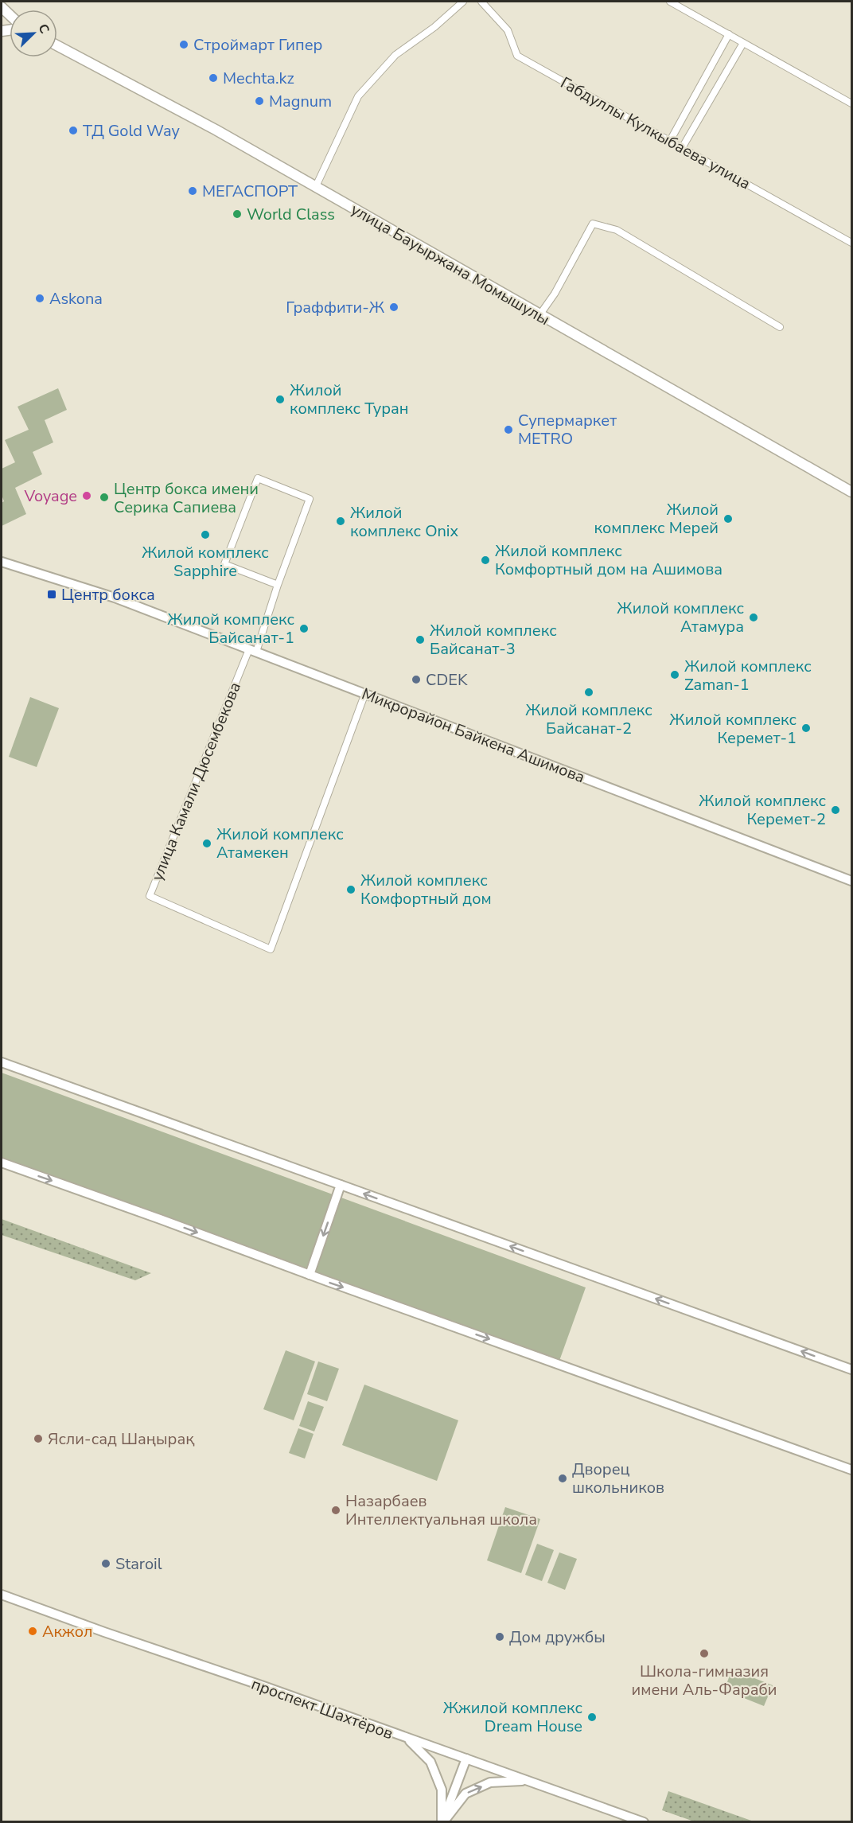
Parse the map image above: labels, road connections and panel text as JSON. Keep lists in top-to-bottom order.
{
  "streets": {
    "main road": ["улица Бауыржана Момышулы", "Микрорайон Байкена Ашимова", "проспект Шахтёров"],
    "street": ["Габдуллы Кулкыбаева улица", "улица Камали Дюсембекова"]
  },
  "crossings": [
    ["Микрорайон Байкена Ашимова", "улица Камали Дюсембекова"]
  ],
  "places": {
    "other": [
      "Строймарт Гипер",
      "Mechta.kz",
      "Magnum",
      "ТД Gold Way",
      "МЕГАСПОРТ",
      "World Class",
      "Askona",
      "Граффити-Ж",
      "Жилой комплекс Туран",
      "Супермаркет METRO",
      "Voyage",
      "Центр бокса имени Серика Сапиева",
      "Жилой комплекс Мерей",
      "Жилой комплекс Onix",
      "Жилой комплекс Sapphire",
      "Жилой комплекс Комфортный дом на Ашимова",
      "Жилой комплекс Атамура",
      "Жилой комплекс Байсанат-1",
      "Жилой комплекс Байсанат-3",
      "Жилой комплекс Zaman-1",
      "CDEK",
      "Жилой комплекс Байсанат-2",
      "Жилой комплекс Керемет-1",
      "Жилой комплекс Керемет-2",
      "Жилой комплекс Атамекен",
      "Жилой комплекс Комфортный дом",
      "Ясли-сад Шаңырақ",
      "Дворец школьников",
      "Назарбаев Интеллектуальная школа",
      "Staroil",
      "Акжол",
      "Дом дружбы",
      "Школа-гимназия имени Аль-Фараби",
      "Жжилой комплекс Dream House"
    ],
    "transit": ["Центр бокса"]
  },
  "north": "top right"
}
